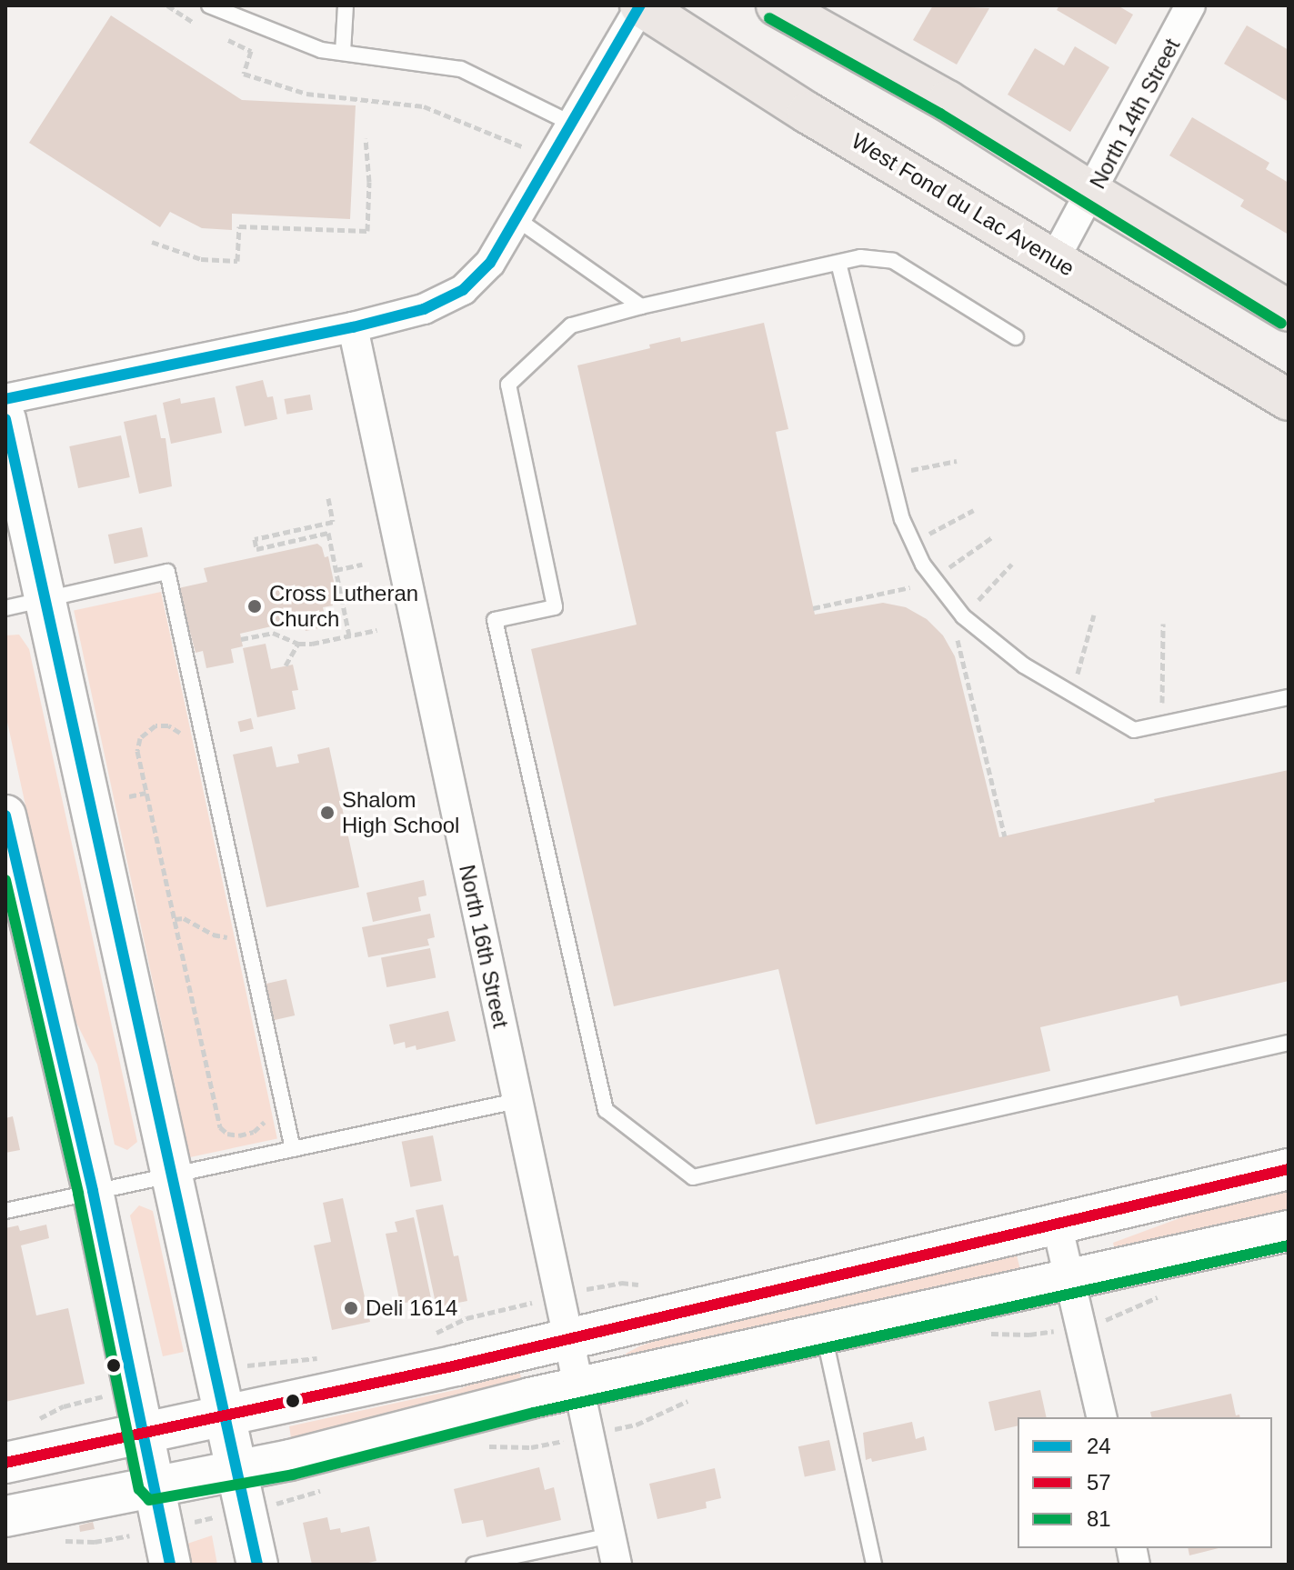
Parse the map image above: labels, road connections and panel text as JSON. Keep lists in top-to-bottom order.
{
  "streets": {
    "main road": ["West Fond du Lac Avenue"],
    "street": ["North 14th Street", "North 16th Street"]
  },
  "crossings": [
    ["North 14th Street", "West Fond du Lac Avenue"]
  ],
  "places": ["Cross Lutheran Church", "Shalom High School", "Deli 1614"],
  "lines": ["transit line 24", "transit line 81", "transit line 57"],
  "legend": ["24", "57", "81"]
}
